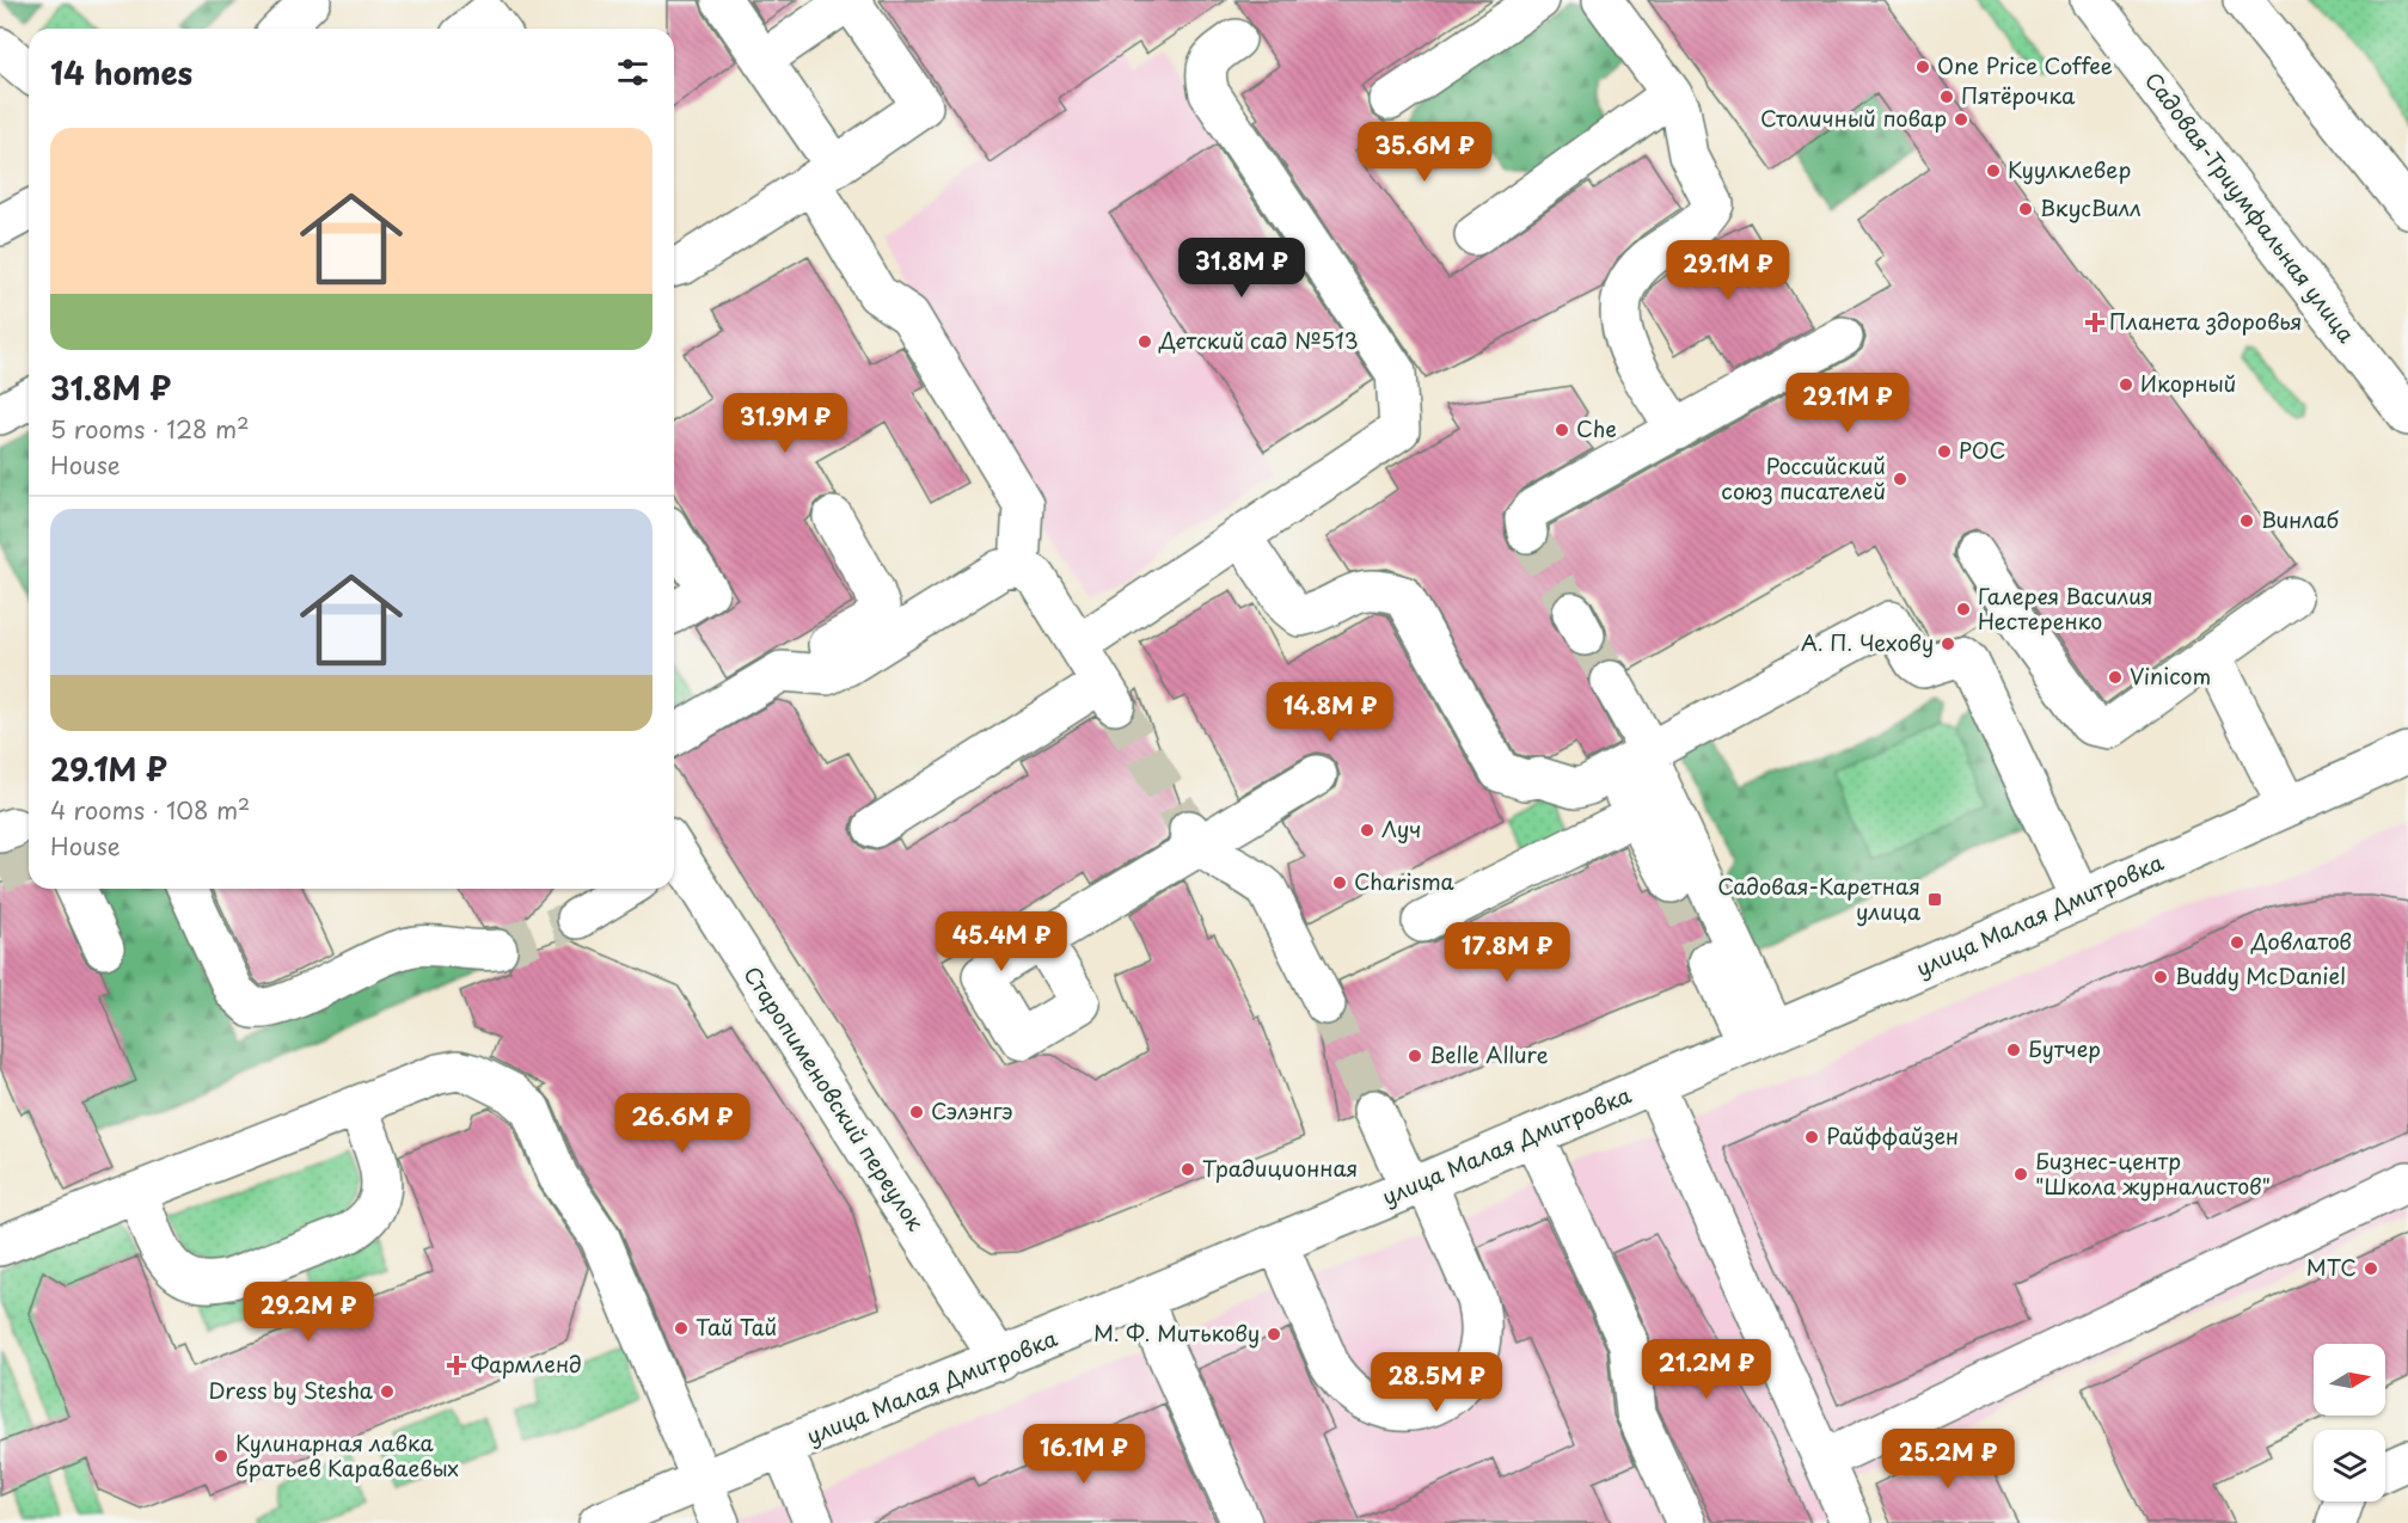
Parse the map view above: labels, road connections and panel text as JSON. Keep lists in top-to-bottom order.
{
  "streets": {
    "street": ["Садовая-Триумфальная улица", "улица Малая Дмитровка", "Старопименовский переулок"]
  },
  "crossings": [
    ["улица Малая Дмитровка", "Старопименовский переулок"]
  ],
  "places": {
    "other": [
      "One Price Coffee",
      "Пятёрочка",
      "Столичный повар",
      "Куулклевер",
      "ВкусВилл",
      "Детский сад №513",
      "Икорный",
      "Che",
      "РОС",
      "Российский союз писателей",
      "Винлаб",
      "Галерея Василия Нестеренко",
      "А. П. Чехову",
      "Vinicom",
      "Луч",
      "Charisma",
      "Довлатов",
      "Buddy McDaniel",
      "Бутчер",
      "Belle Allure",
      "Сэлэнгэ",
      "Райффайзен",
      "Традиционная",
      "Бизнес-центр \"Школа журналистов\"",
      "МТС",
      "Тай Тай",
      "М. Ф. Митькову",
      "Dress by Stesha",
      "Кулинарная лавка братьев Караваевых"
    ],
    "health": ["Планета здоровья", "Фармленд"],
    "transit": ["Садовая-Каретная улица"]
  },
  "north": "right",
  "page": {
    "heading": "14 homes",
    "list": [
      {
        "name": "31.8M ₽",
        "note": "5 rooms · 128 m² · House"
      },
      {
        "name": "29.1M ₽",
        "note": "4 rooms · 108 m² · House"
      }
    ],
    "price": [
      "35.6M ₽",
      "31.8M ₽",
      "29.1M ₽",
      "29.1M ₽",
      "31.9M ₽",
      "14.8M ₽",
      "45.4M ₽",
      "17.8M ₽",
      "26.6M ₽",
      "29.2M ₽",
      "21.2M ₽",
      "28.5M ₽",
      "16.1M ₽",
      "25.2M ₽"
    ]
  }
}
